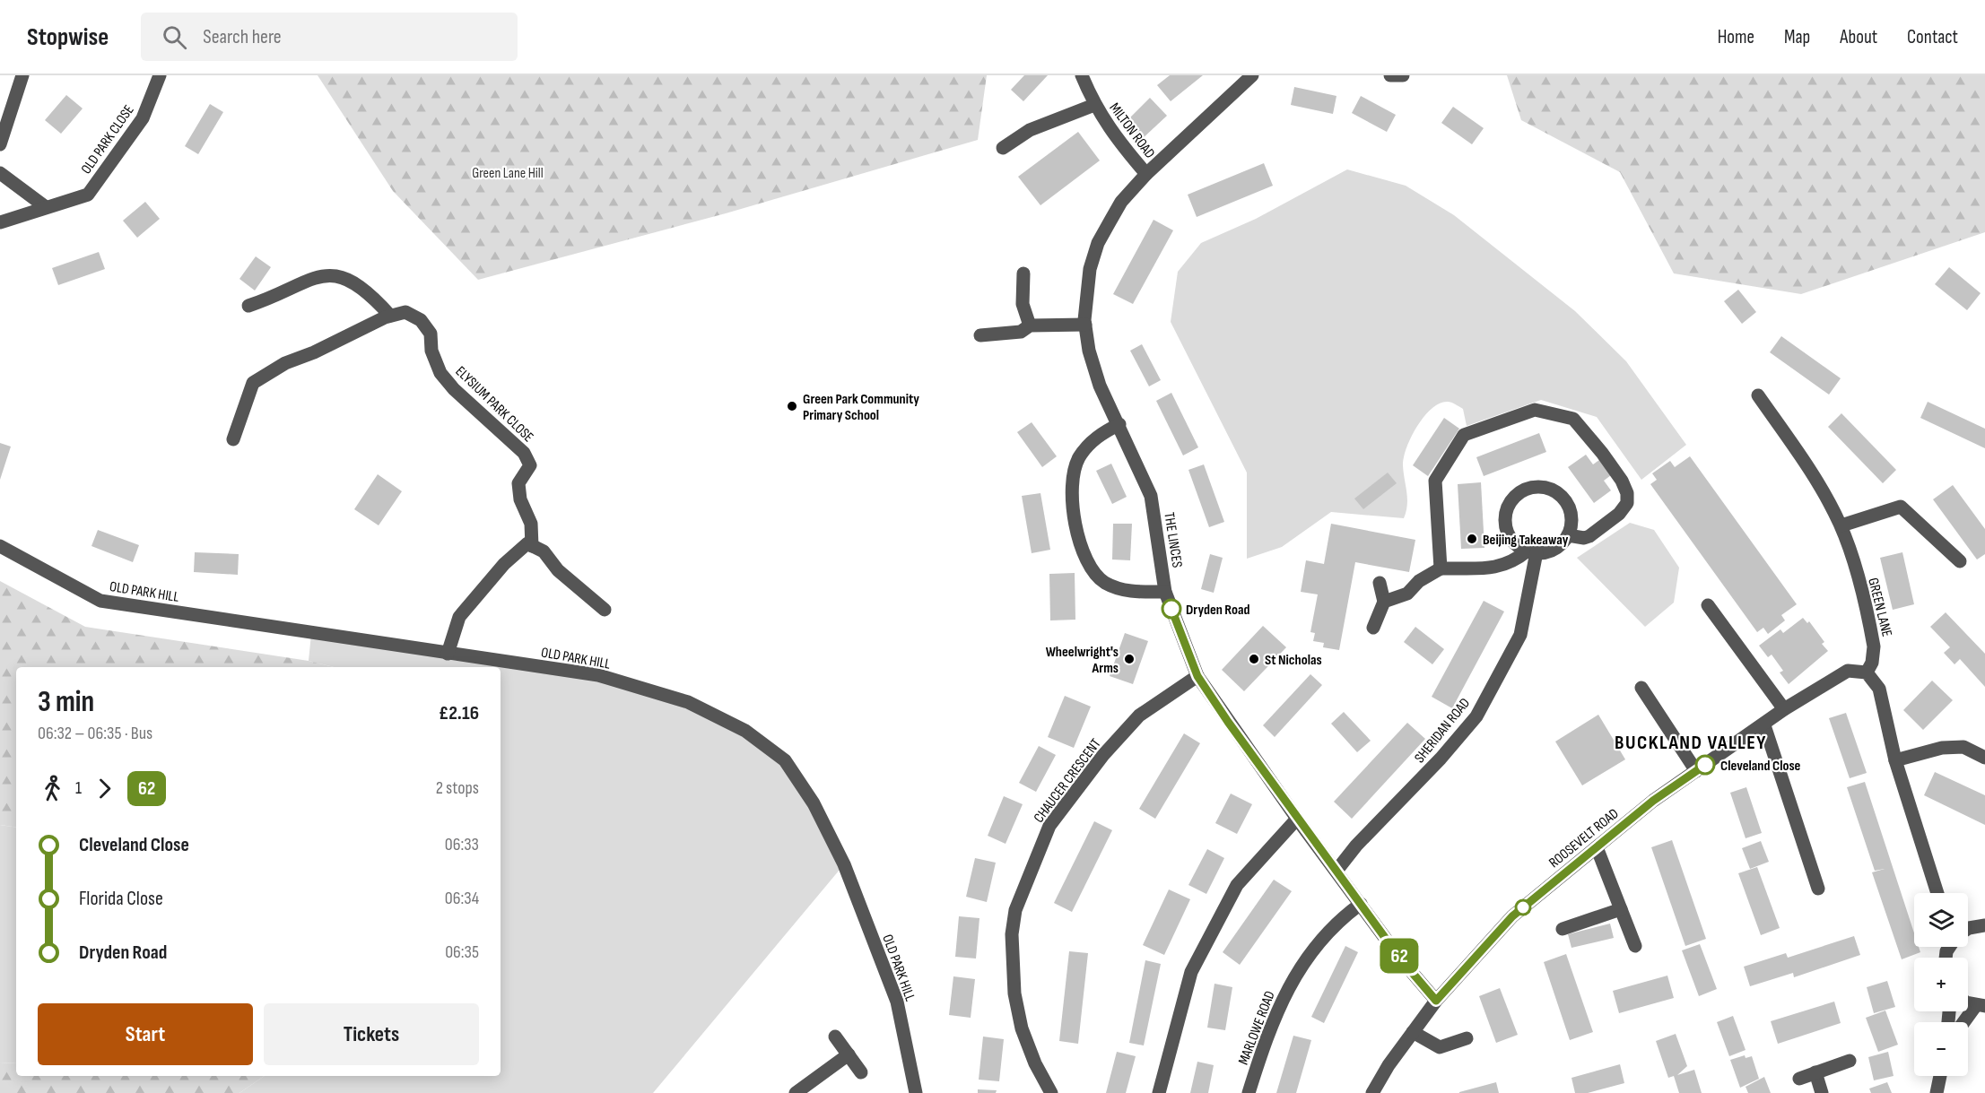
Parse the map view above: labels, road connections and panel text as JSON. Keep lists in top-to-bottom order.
{
  "streets": {
    "street": [
      "MILTON ROAD",
      "OLD PARK CLOSE",
      "ELYSIUM PARK CLOSE",
      "THE LINCES",
      "OLD PARK HILL",
      "GREEN LANE",
      "SHERIDAN ROAD",
      "CHAUCER CRESCENT",
      "ROOSEVELT ROAD",
      "MARLOWE ROAD"
    ]
  },
  "crossings": [
    ["MILTON ROAD", "THE LINCES"],
    ["THE LINCES", "SHERIDAN ROAD"],
    ["THE LINCES", "CHAUCER CRESCENT"],
    ["THE LINCES", "ROOSEVELT ROAD"],
    ["THE LINCES", "MARLOWE ROAD"],
    ["GREEN LANE", "ROOSEVELT ROAD"]
  ],
  "districts": ["BUCKLAND VALLEY"],
  "parks": ["Green Lane Hill"],
  "places": [
    "Green Park Community Primary School",
    "Beijing Takeaway",
    "Dryden Road",
    "Wheelwright's Arms",
    "St Nicholas",
    "Cleveland Close"
  ],
  "lines": ["bus line 62"],
  "page": {
    "header": "Stopwise",
    "search": "Search here",
    "nav": [
      "Home",
      "Map",
      "About",
      "Contact"
    ],
    "on_map": "62",
    "heading": ["3 min", "06:32 – 06:35 · Bus", "£2.16"],
    "legs": ["1", "62", "2 stops"],
    "list": [
      {
        "name": "Cleveland Close",
        "value": "06:33"
      },
      {
        "name": "Florida Close",
        "value": "06:34"
      },
      {
        "name": "Dryden Road",
        "value": "06:35"
      }
    ],
    "map_buttons": ["+", "−"],
    "buttons": ["Start", "Tickets"]
  }
}
